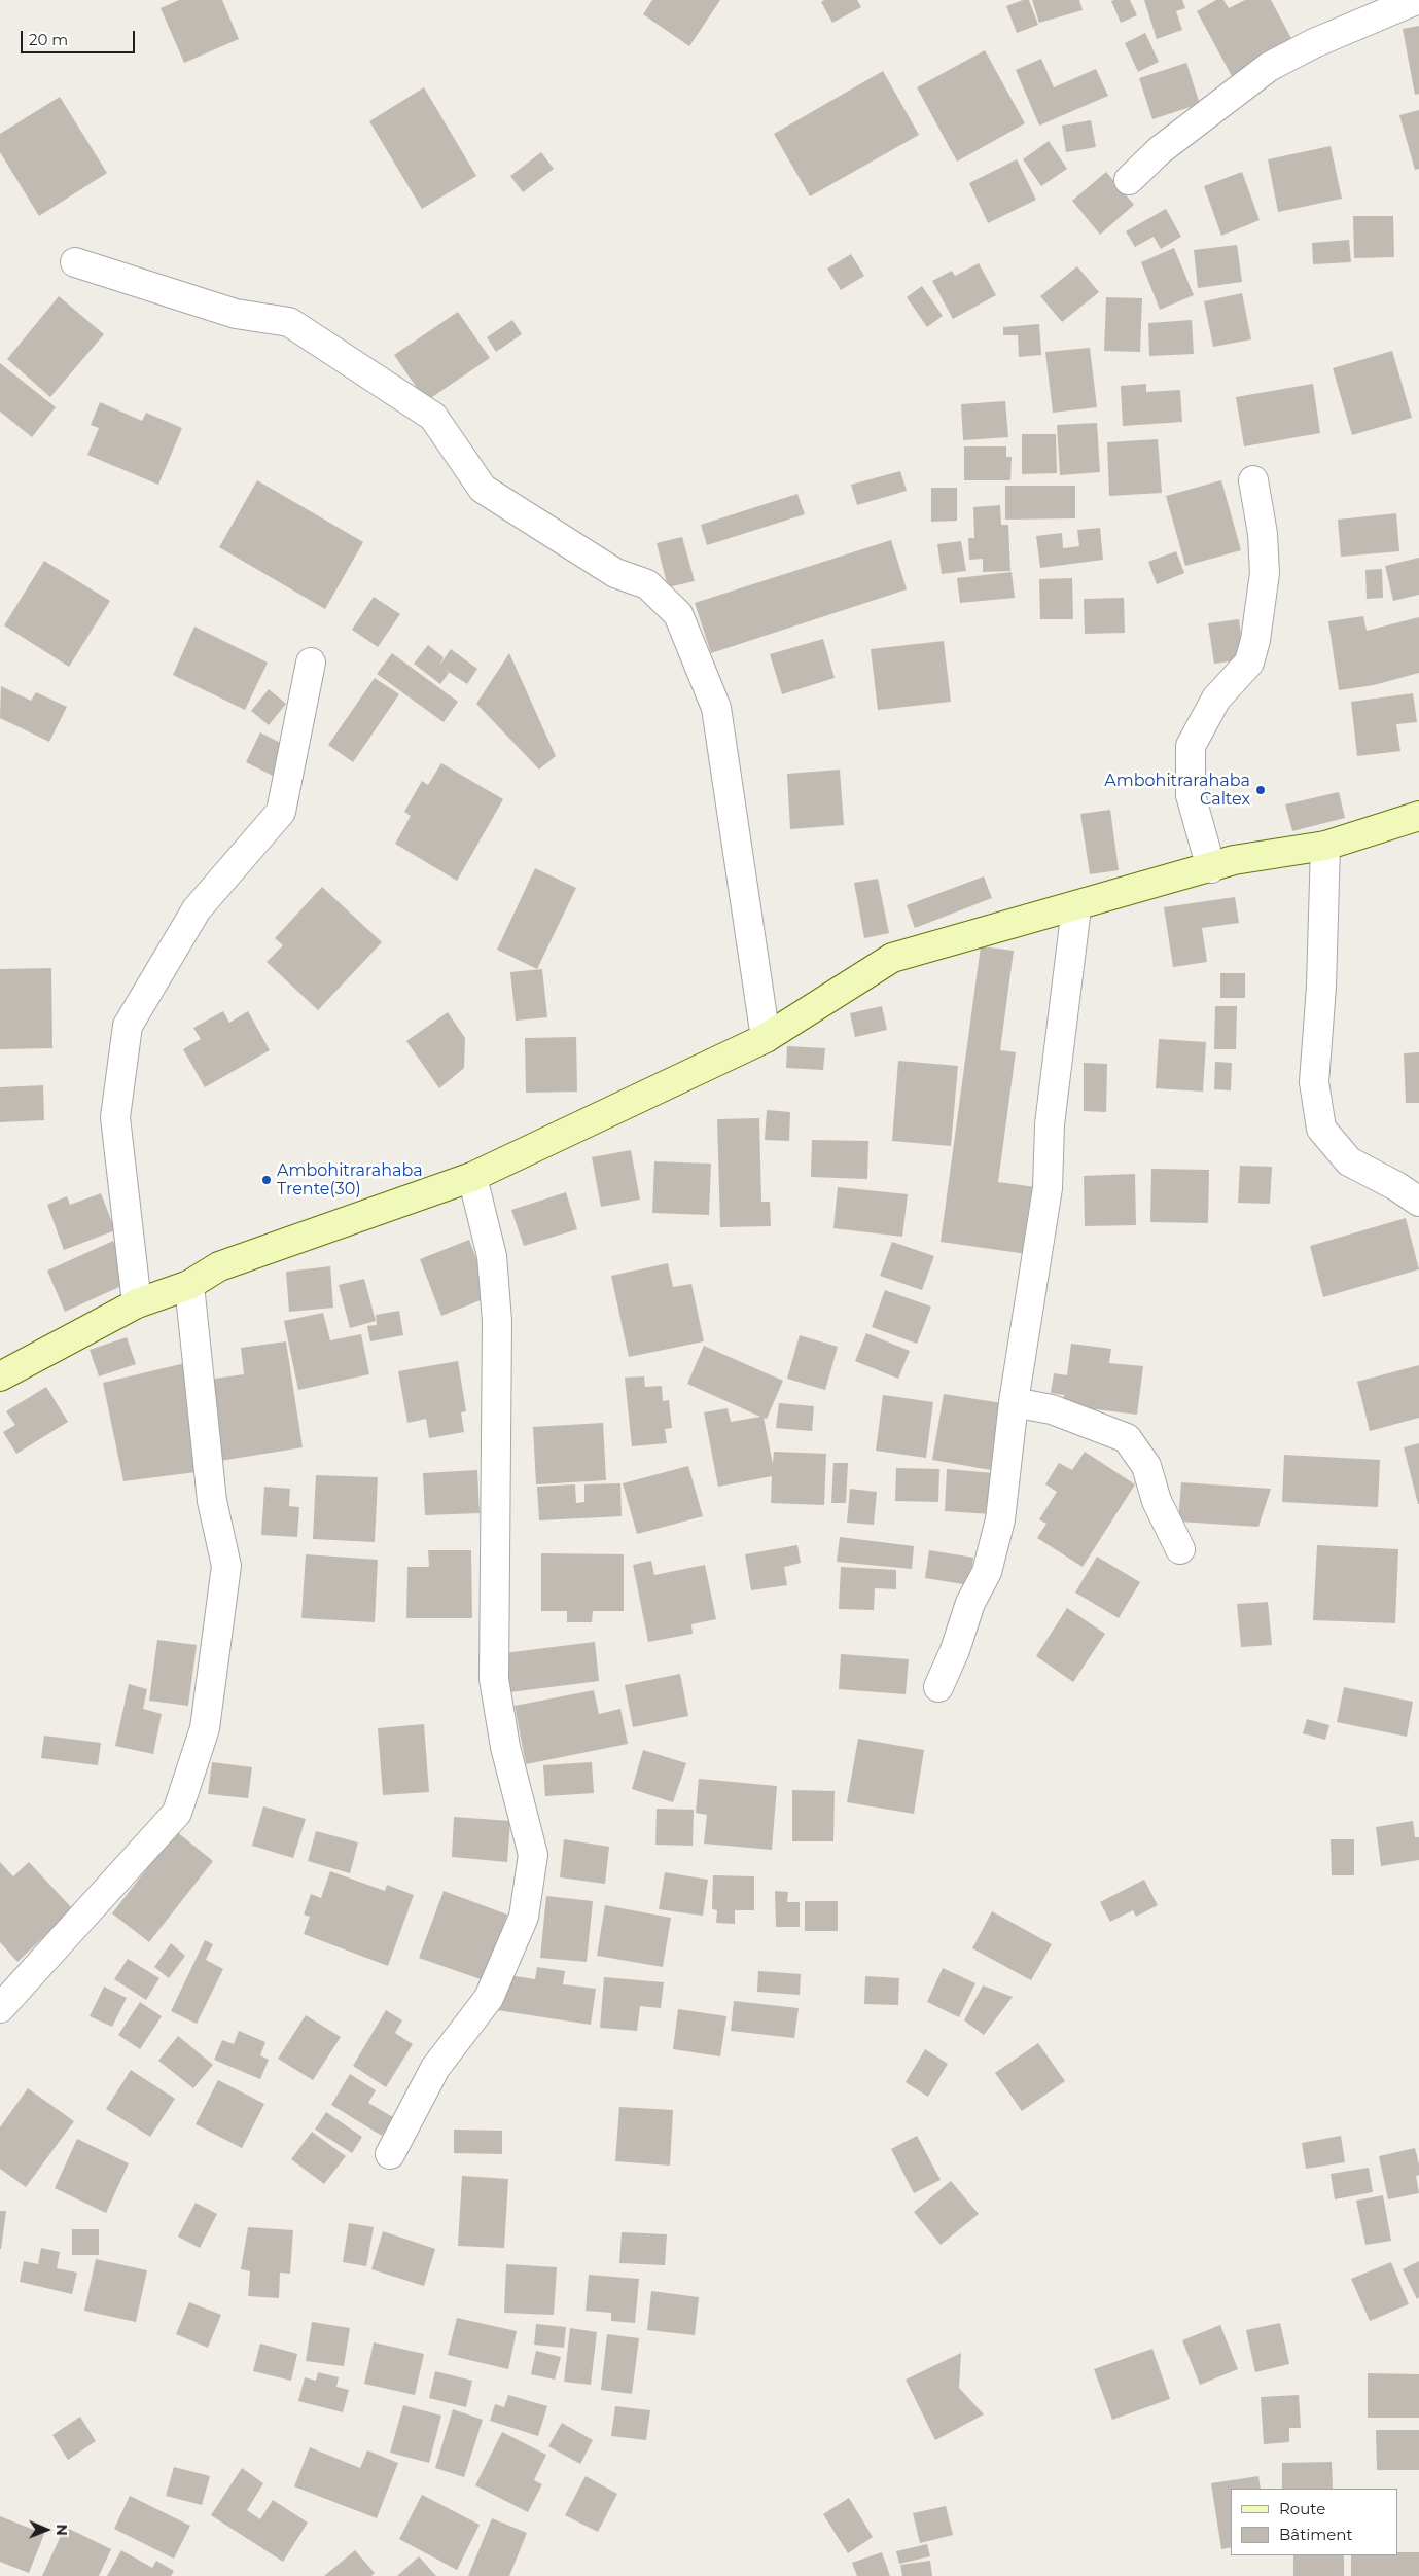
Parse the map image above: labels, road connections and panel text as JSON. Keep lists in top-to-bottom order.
{
  "places": ["Ambohitrarahaba Caltex", "Ambohitrarahaba Trente(30)"],
  "legend": ["Route", "Bâtiment"],
  "scale_bar": "20 m",
  "north": "right"
}
